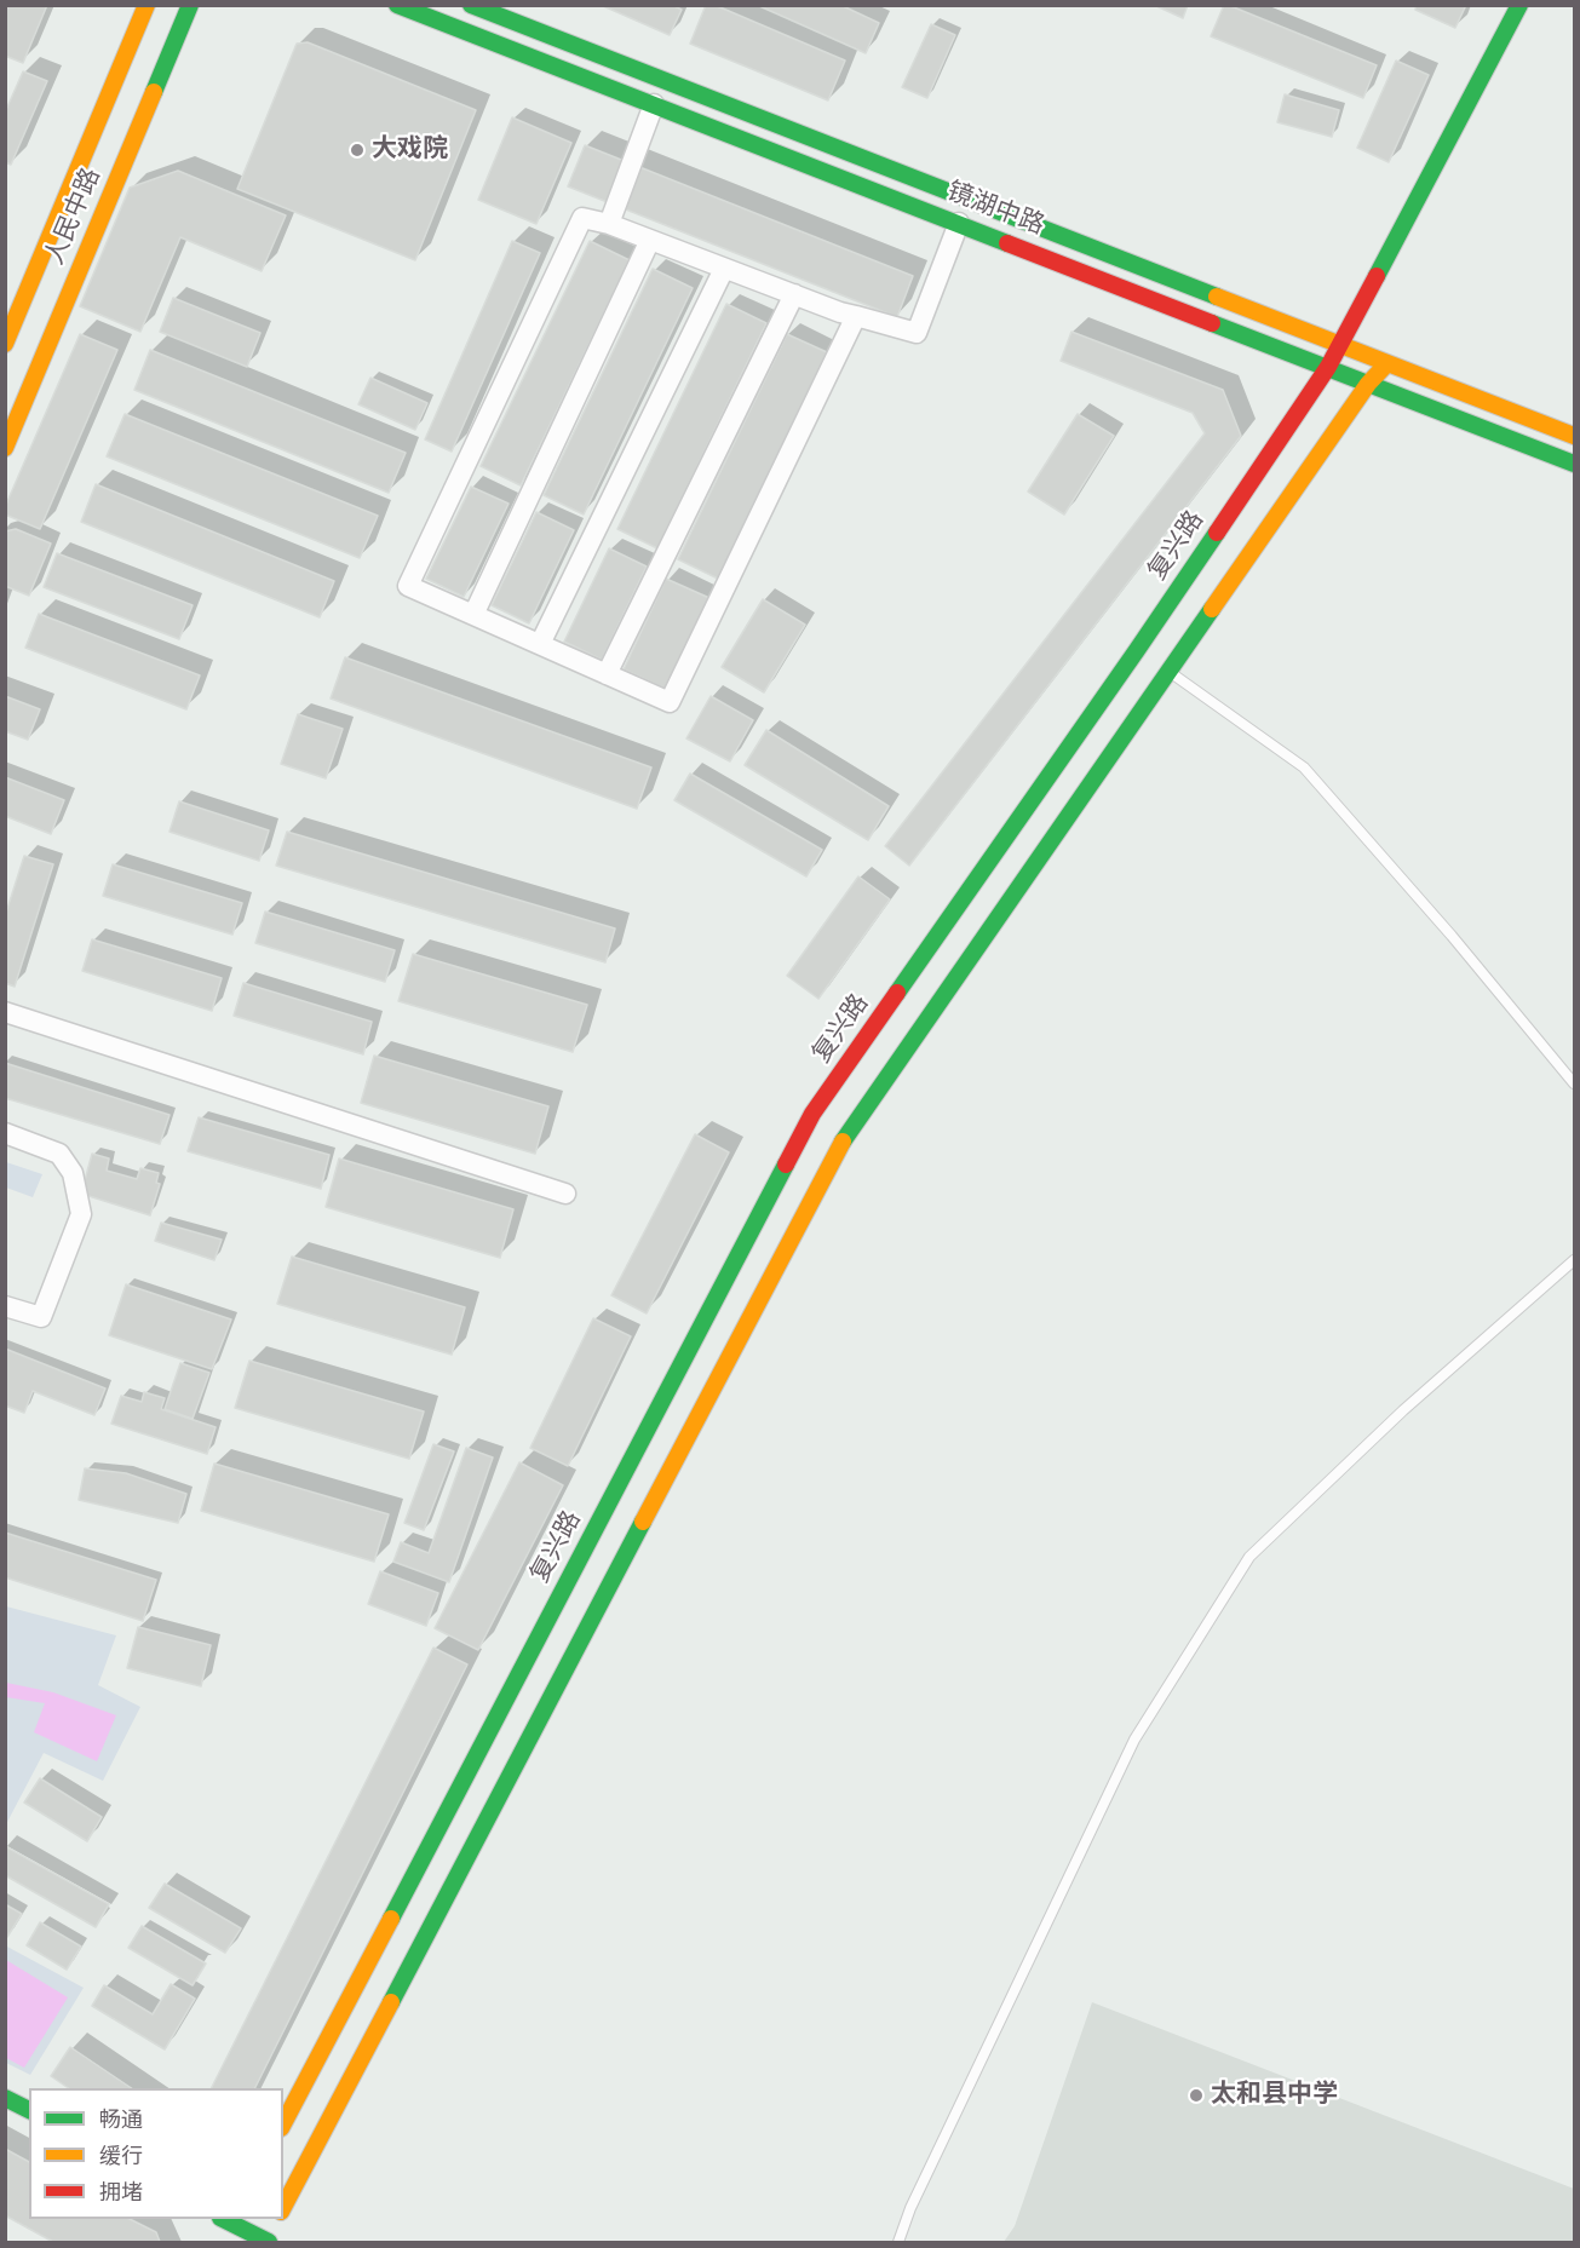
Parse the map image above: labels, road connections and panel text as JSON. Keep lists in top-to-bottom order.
{
  "streets": {
    "street": ["镜湖中路", "人民中路", "复兴路"]
  },
  "crossings": [
    ["镜湖中路", "复兴路"]
  ],
  "places": ["大戏院", "太和县中学"],
  "legend": ["畅通", "缓行", "拥堵"]
}
